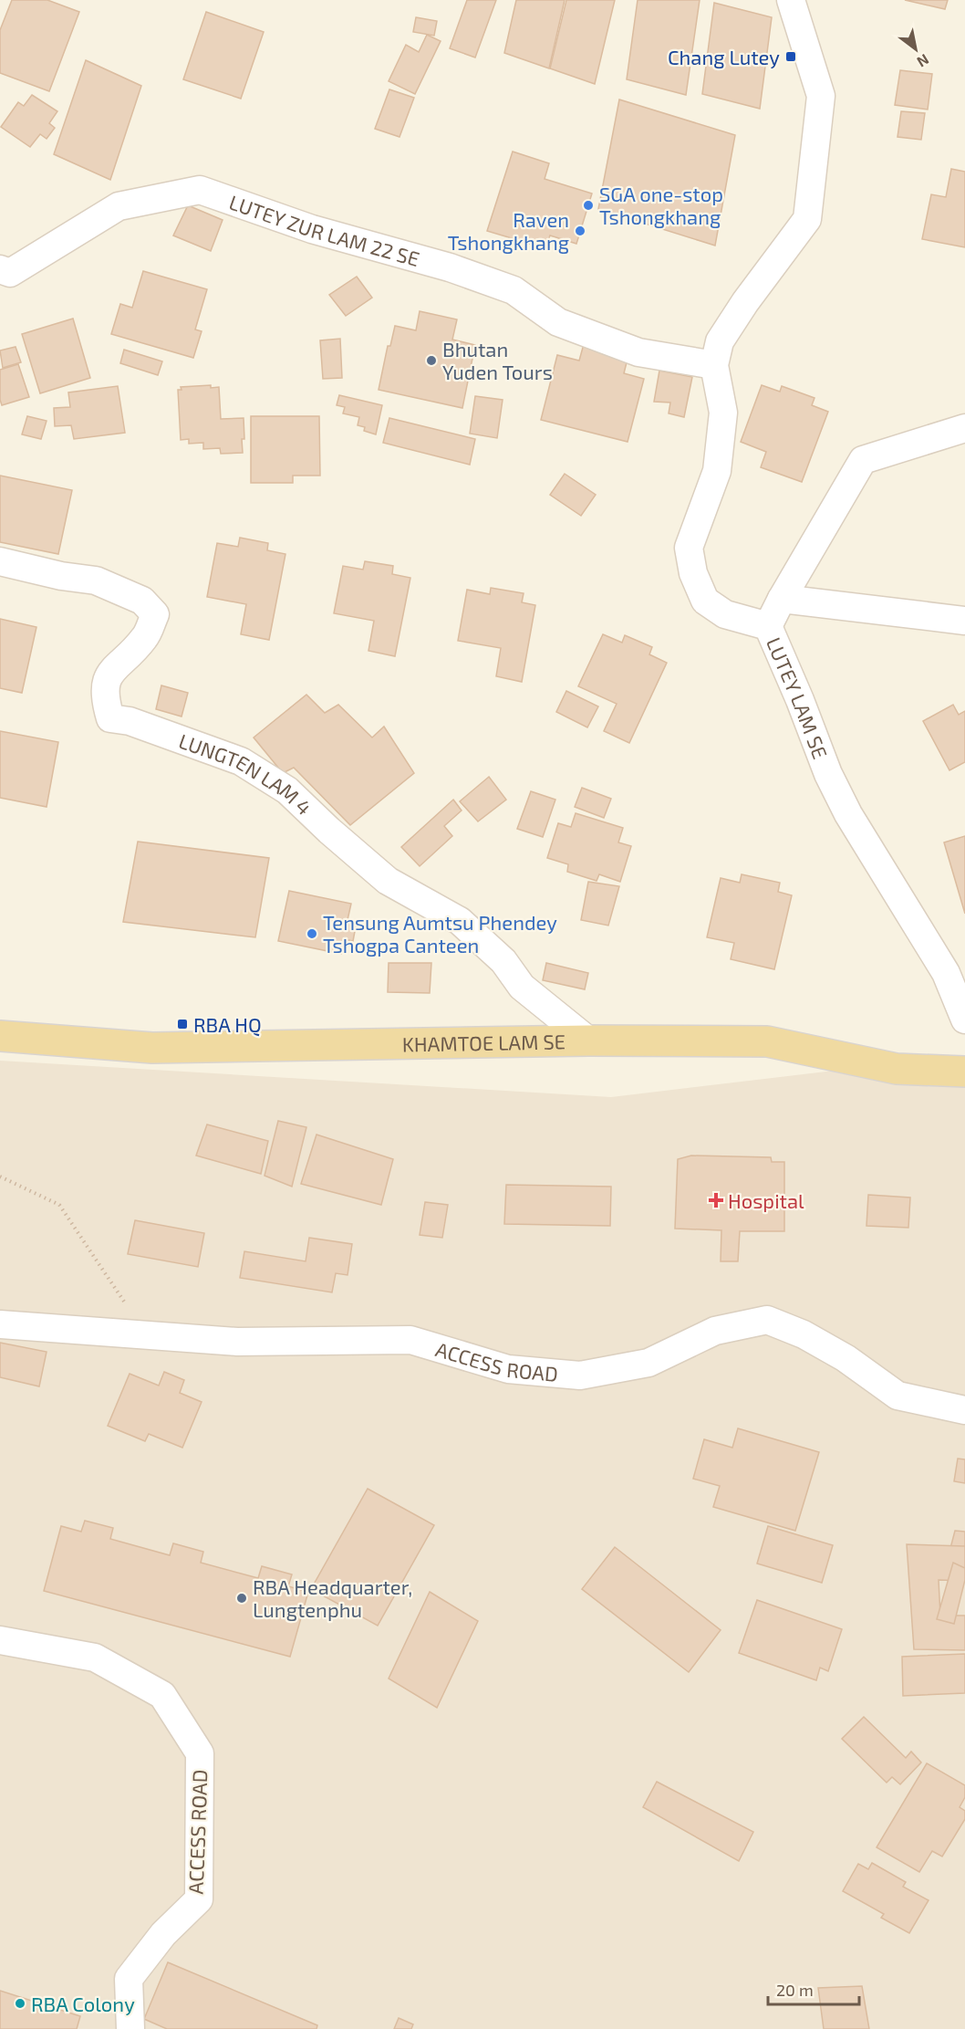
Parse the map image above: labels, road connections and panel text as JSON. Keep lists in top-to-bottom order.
{
  "streets": {
    "main road": ["KHAMTOE LAM SE"],
    "street": [
      "LUTEY ZUR LAM 22 SE",
      "LUTEY LAM SE",
      "LUNGTEN LAM 4",
      "ACCESS ROAD"
    ]
  },
  "crossings": [
    ["LUTEY ZUR LAM 22 SE", "LUTEY LAM SE"],
    ["LUNGTEN LAM 4", "KHAMTOE LAM SE"]
  ],
  "places": {
    "transit": ["Chang Lutey", "RBA HQ"],
    "other": [
      "SGA one-stop Tshongkhang",
      "Raven Tshongkhang",
      "Bhutan Yuden Tours",
      "Tensung Aumtsu Phendey Tshogpa Canteen",
      "RBA Headquarter, Lungtenphu",
      "RBA Colony"
    ],
    "health": ["Hospital"]
  },
  "scale_bar": "20 m",
  "north": "bottom right"
}
